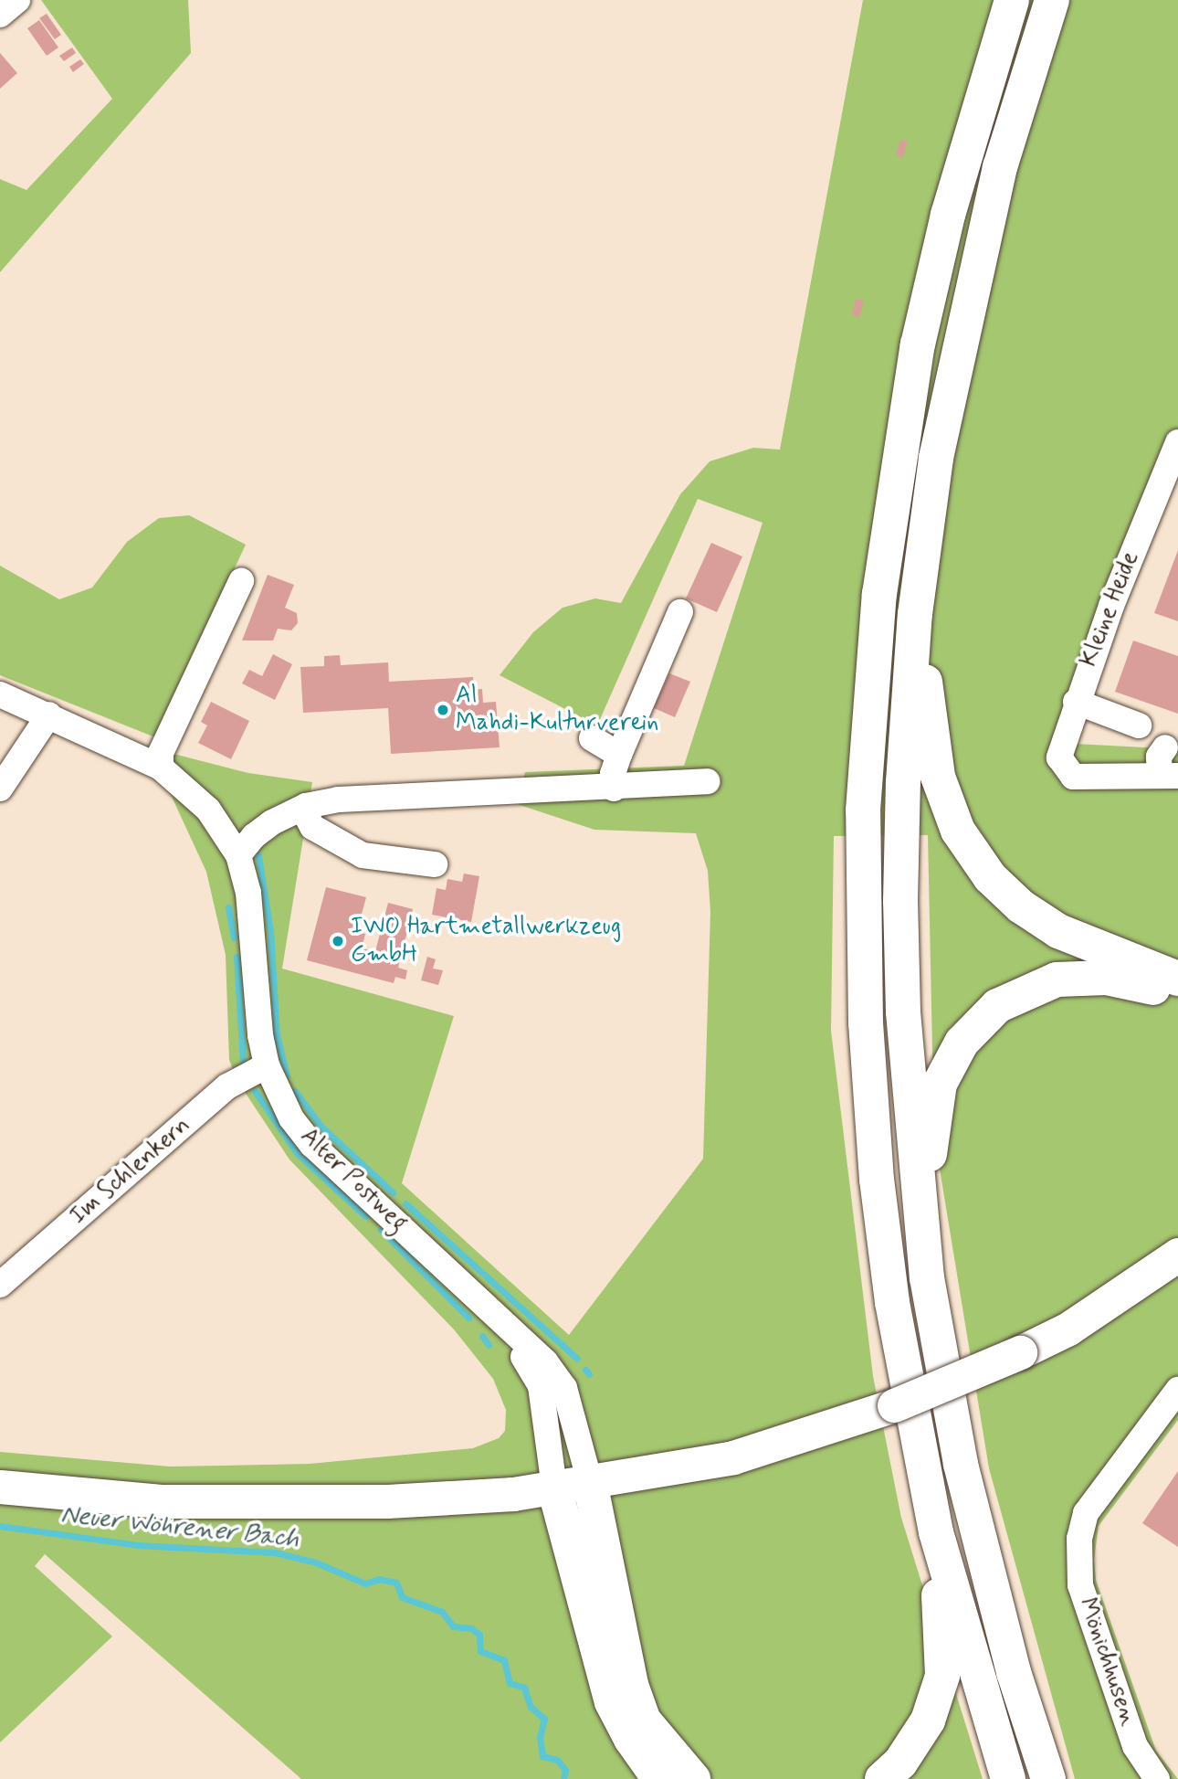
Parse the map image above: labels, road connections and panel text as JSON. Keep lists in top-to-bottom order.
{
  "streets": {
    "street": [
      "Kleine Heide",
      "Im Schlenkern",
      "Alter Postweg",
      "Mönichhusen"
    ]
  },
  "crossings": [
    ["Im Schlenkern", "Alter Postweg"]
  ],
  "water": ["Neuer Wöhrener Bach"],
  "places": ["Al Mahdi-Kulturverein", "IWO Hartmetallwerkzeug GmbH"]
}
